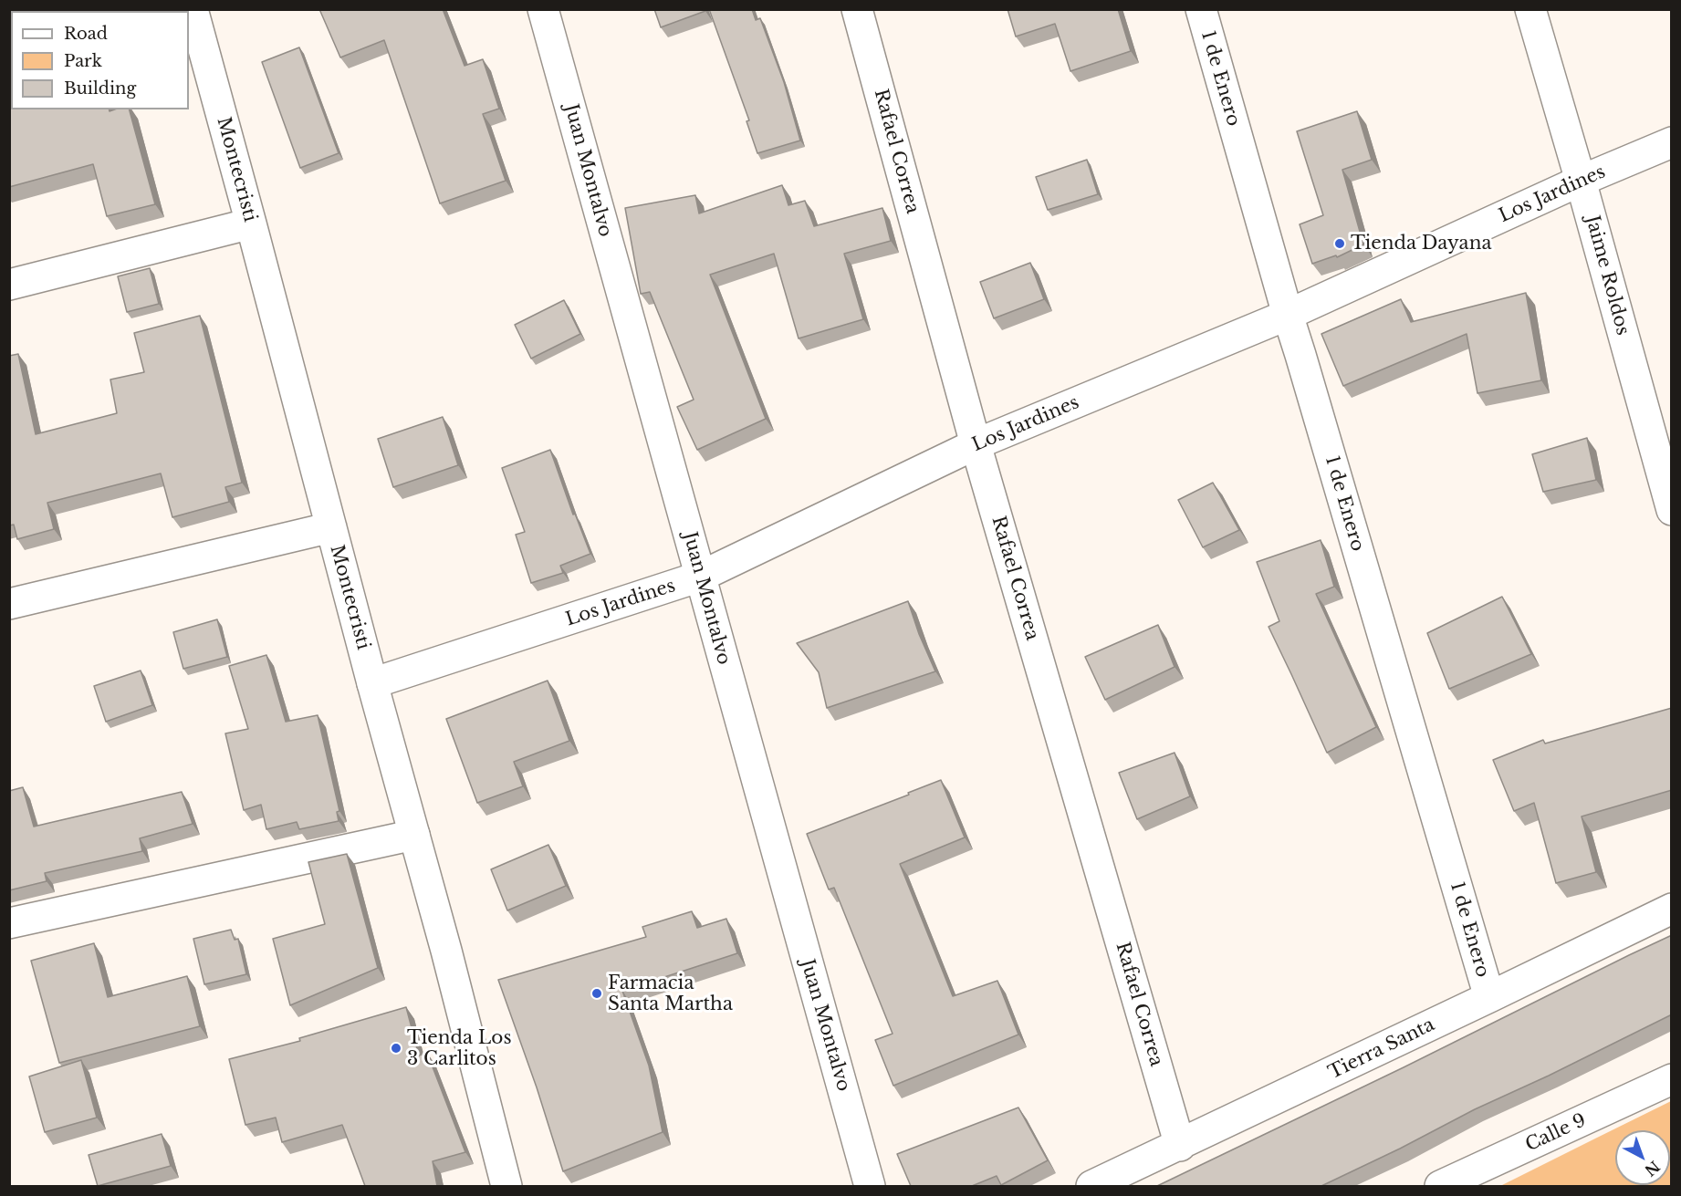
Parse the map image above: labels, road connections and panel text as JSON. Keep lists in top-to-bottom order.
{
  "streets": {
    "street": [
      "1 de Enero",
      "Rafael Correa",
      "Montecristi",
      "Juan Montalvo",
      "Los Jardines",
      "Jaime Roldos",
      "Tierra Santa",
      "Calle 9"
    ]
  },
  "crossings": [
    ["1 de Enero", "Los Jardines"],
    ["1 de Enero", "Tierra Santa"],
    ["Rafael Correa", "Los Jardines"],
    ["Rafael Correa", "Tierra Santa"],
    ["Montecristi", "Los Jardines"],
    ["Juan Montalvo", "Los Jardines"],
    ["Los Jardines", "Jaime Roldos"]
  ],
  "places": ["Tienda Dayana", "Farmacia Santa Martha", "Tienda Los 3 Carlitos"],
  "legend": ["Road", "Park", "Building"],
  "north": "bottom right"
}
